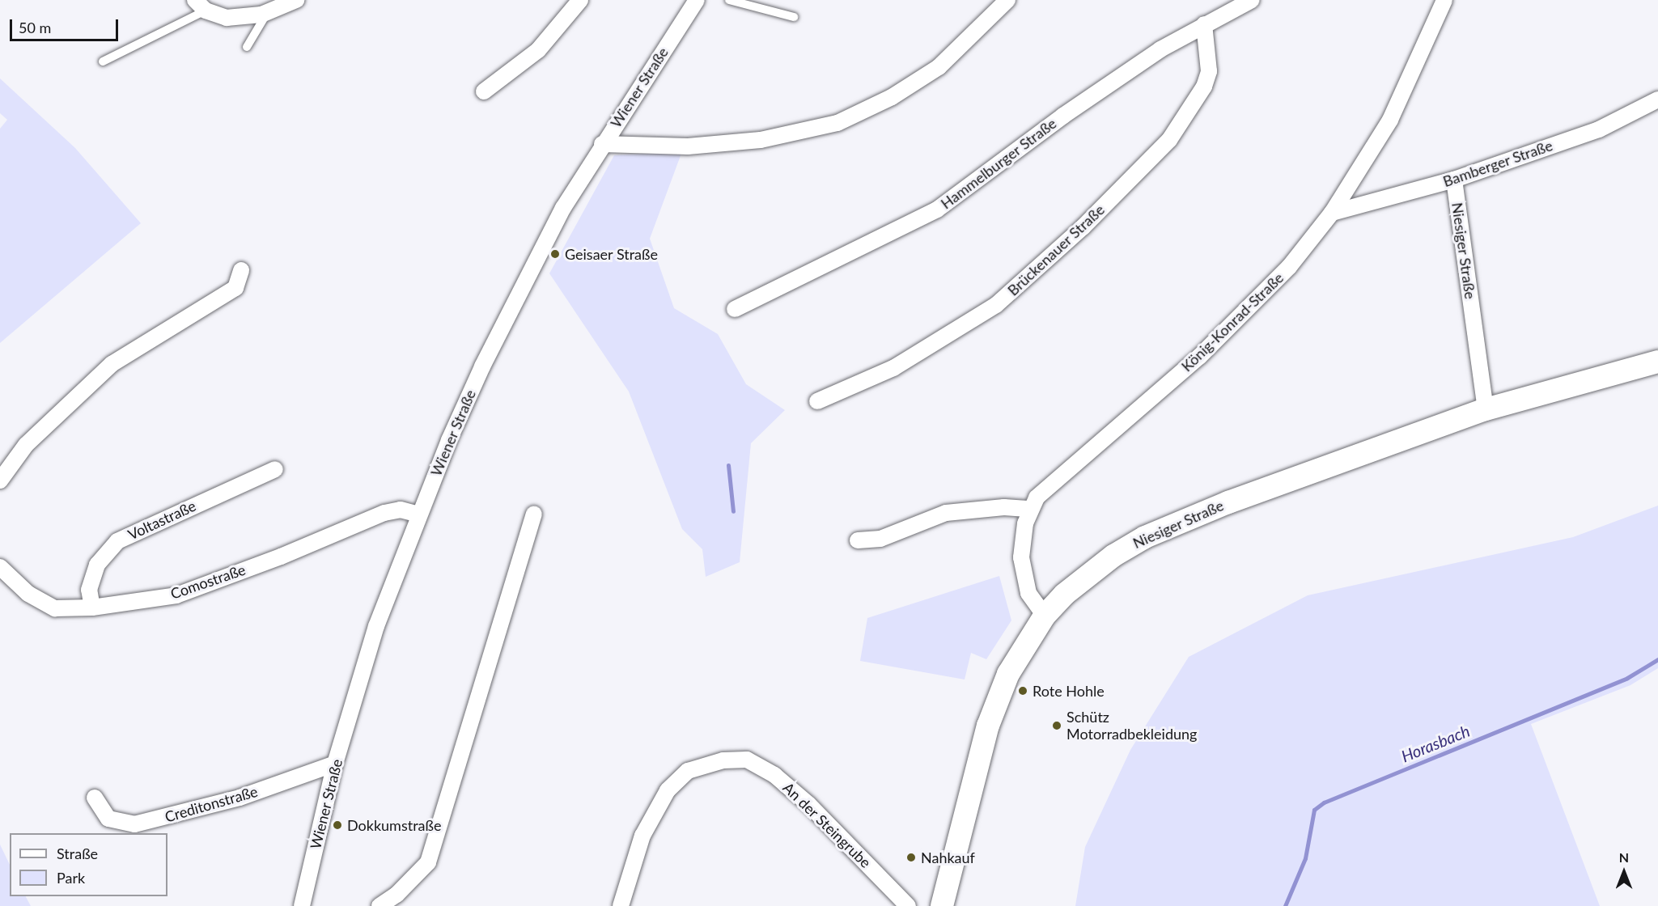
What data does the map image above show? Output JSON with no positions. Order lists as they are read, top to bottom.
{
  "streets": {
    "main road": ["Niesiger Straße"],
    "street": [
      "Wiener Straße",
      "Hammelburger Straße",
      "Bamberger Straße",
      "Brückenauer Straße",
      "König-Konrad-Straße",
      "Voltastraße",
      "Comostraße",
      "Creditonstraße",
      "An der Steingrube"
    ]
  },
  "crossings": [
    ["Wiener Straße", "Comostraße"],
    ["Wiener Straße", "Creditonstraße"],
    ["Hammelburger Straße", "Brückenauer Straße"],
    ["Bamberger Straße", "Niesiger Straße"],
    ["Bamberger Straße", "König-Konrad-Straße"],
    ["Niesiger Straße", "König-Konrad-Straße"],
    ["Voltastraße", "Comostraße"]
  ],
  "water": ["Horasbach"],
  "places": [
    "Geisaer Straße",
    "Rote Hohle",
    "Schütz Motorradbekleidung",
    "Dokkumstraße",
    "Nahkauf"
  ],
  "legend": ["Straße", "Park"],
  "scale_bar": "50 m",
  "north": "top"
}
